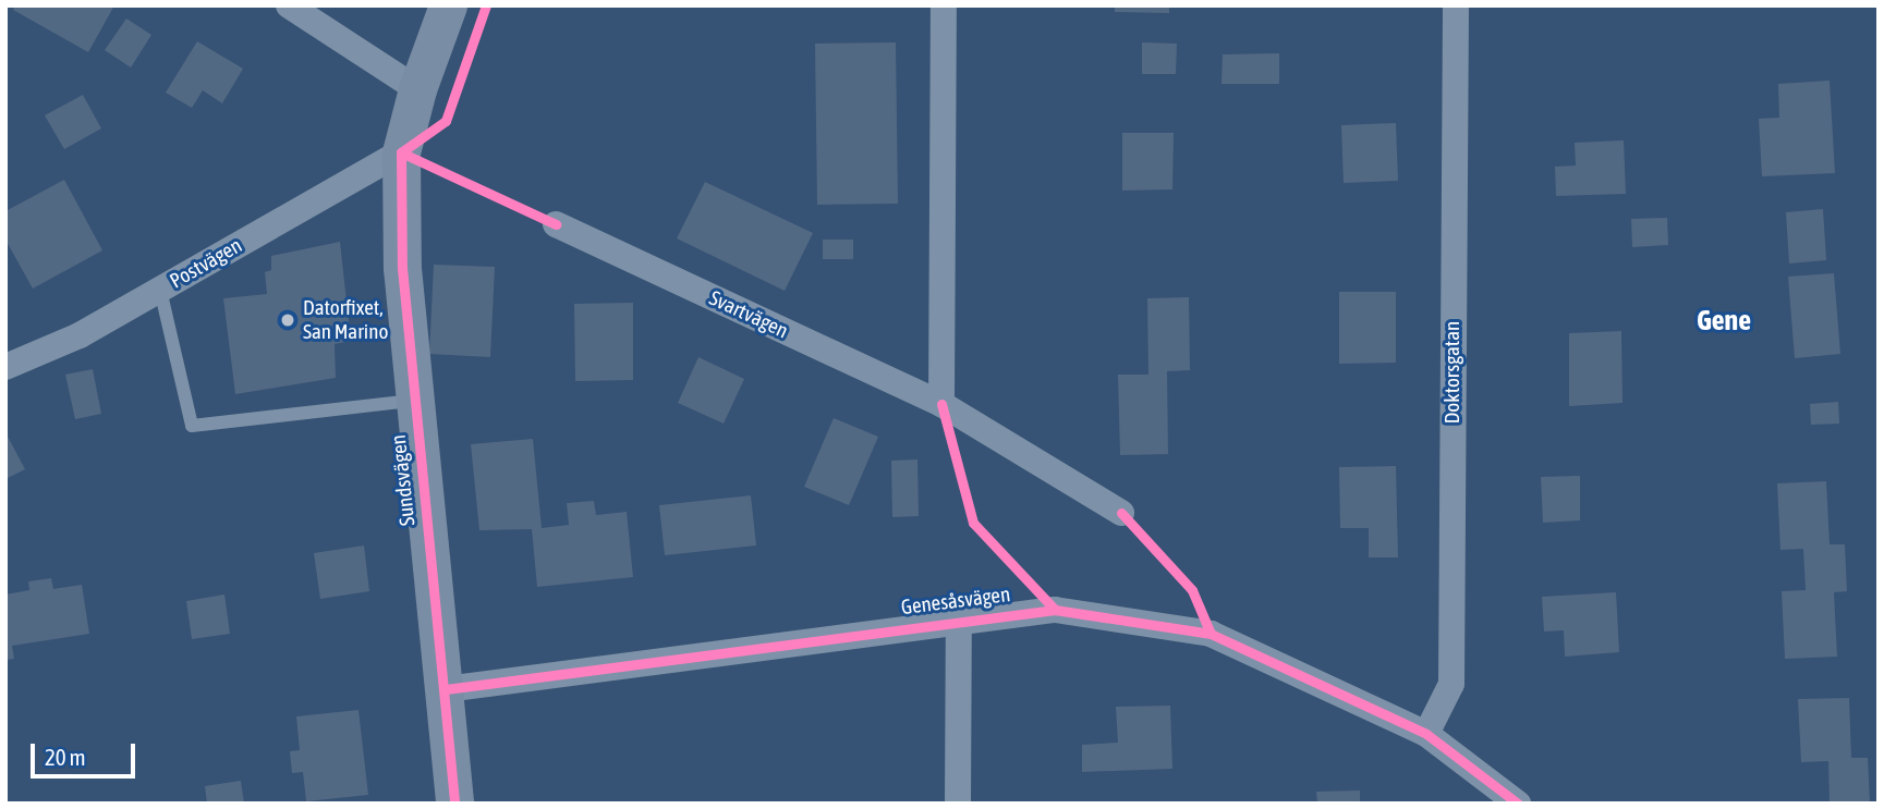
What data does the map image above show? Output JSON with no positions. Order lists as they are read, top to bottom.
{
  "streets": {
    "street": [
      "Postvägen",
      "Svartvägen",
      "Doktorsgatan",
      "Sundsvägen",
      "Genesåsvägen"
    ]
  },
  "crossings": [
    ["Postvägen", "Sundsvägen"],
    ["Doktorsgatan", "Genesåsvägen"],
    ["Sundsvägen", "Genesåsvägen"]
  ],
  "districts": ["Gene"],
  "places": ["Datorfixet, San Marino"],
  "scale_bar": "20 m"
}
